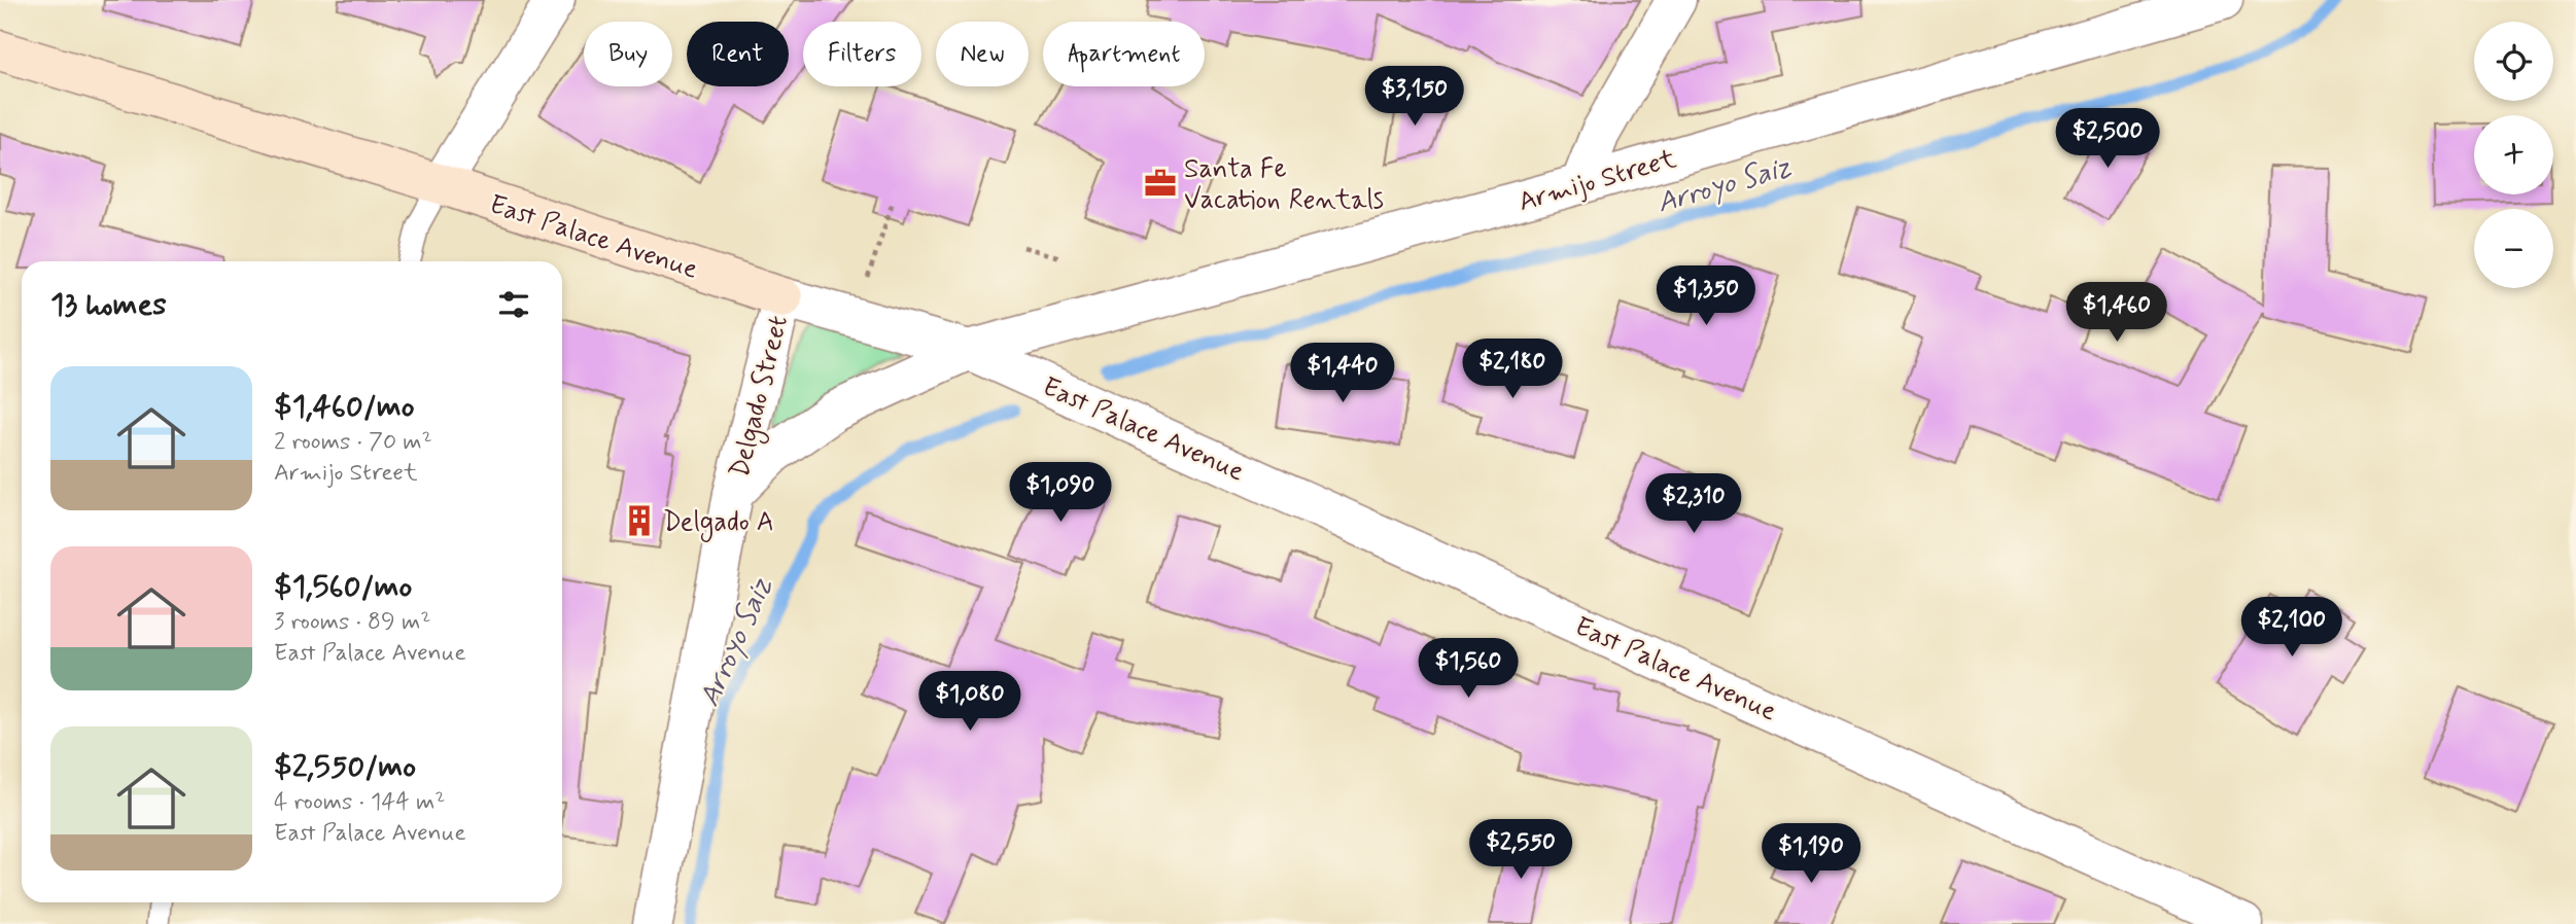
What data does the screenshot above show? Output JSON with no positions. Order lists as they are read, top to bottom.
{
  "streets": {
    "street": ["Armijo Street", "East Palace Avenue", "Delgado Street"]
  },
  "crossings": [
    ["Armijo Street", "East Palace Avenue"],
    ["Armijo Street", "Delgado Street"],
    ["East Palace Avenue", "Delgado Street"]
  ],
  "water": ["Arroyo Saiz"],
  "places": {
    "office": ["Santa Fe Vacation Rentals"],
    "building": ["Delgado A"]
  },
  "page": {
    "map_buttons": ["+", "−"],
    "chip": [
      "Buy",
      "Rent",
      "Filters",
      "New",
      "Apartment"
    ],
    "price": [
      "$3,150",
      "$2,500",
      "$1,350",
      "$1,460",
      "$2,180",
      "$1,440",
      "$1,090",
      "$2,310",
      "$2,100",
      "$1,560",
      "$1,080",
      "$2,550",
      "$1,190"
    ],
    "heading": "13 homes",
    "list": [
      {
        "name": "$1,460/mo",
        "note": "2 rooms · 70 m² · Armijo Street"
      },
      {
        "name": "$1,560/mo",
        "note": "3 rooms · 89 m² · East Palace Avenue"
      },
      {
        "name": "$2,550/mo",
        "note": "4 rooms · 144 m² · East Palace Avenue"
      }
    ]
  }
}
